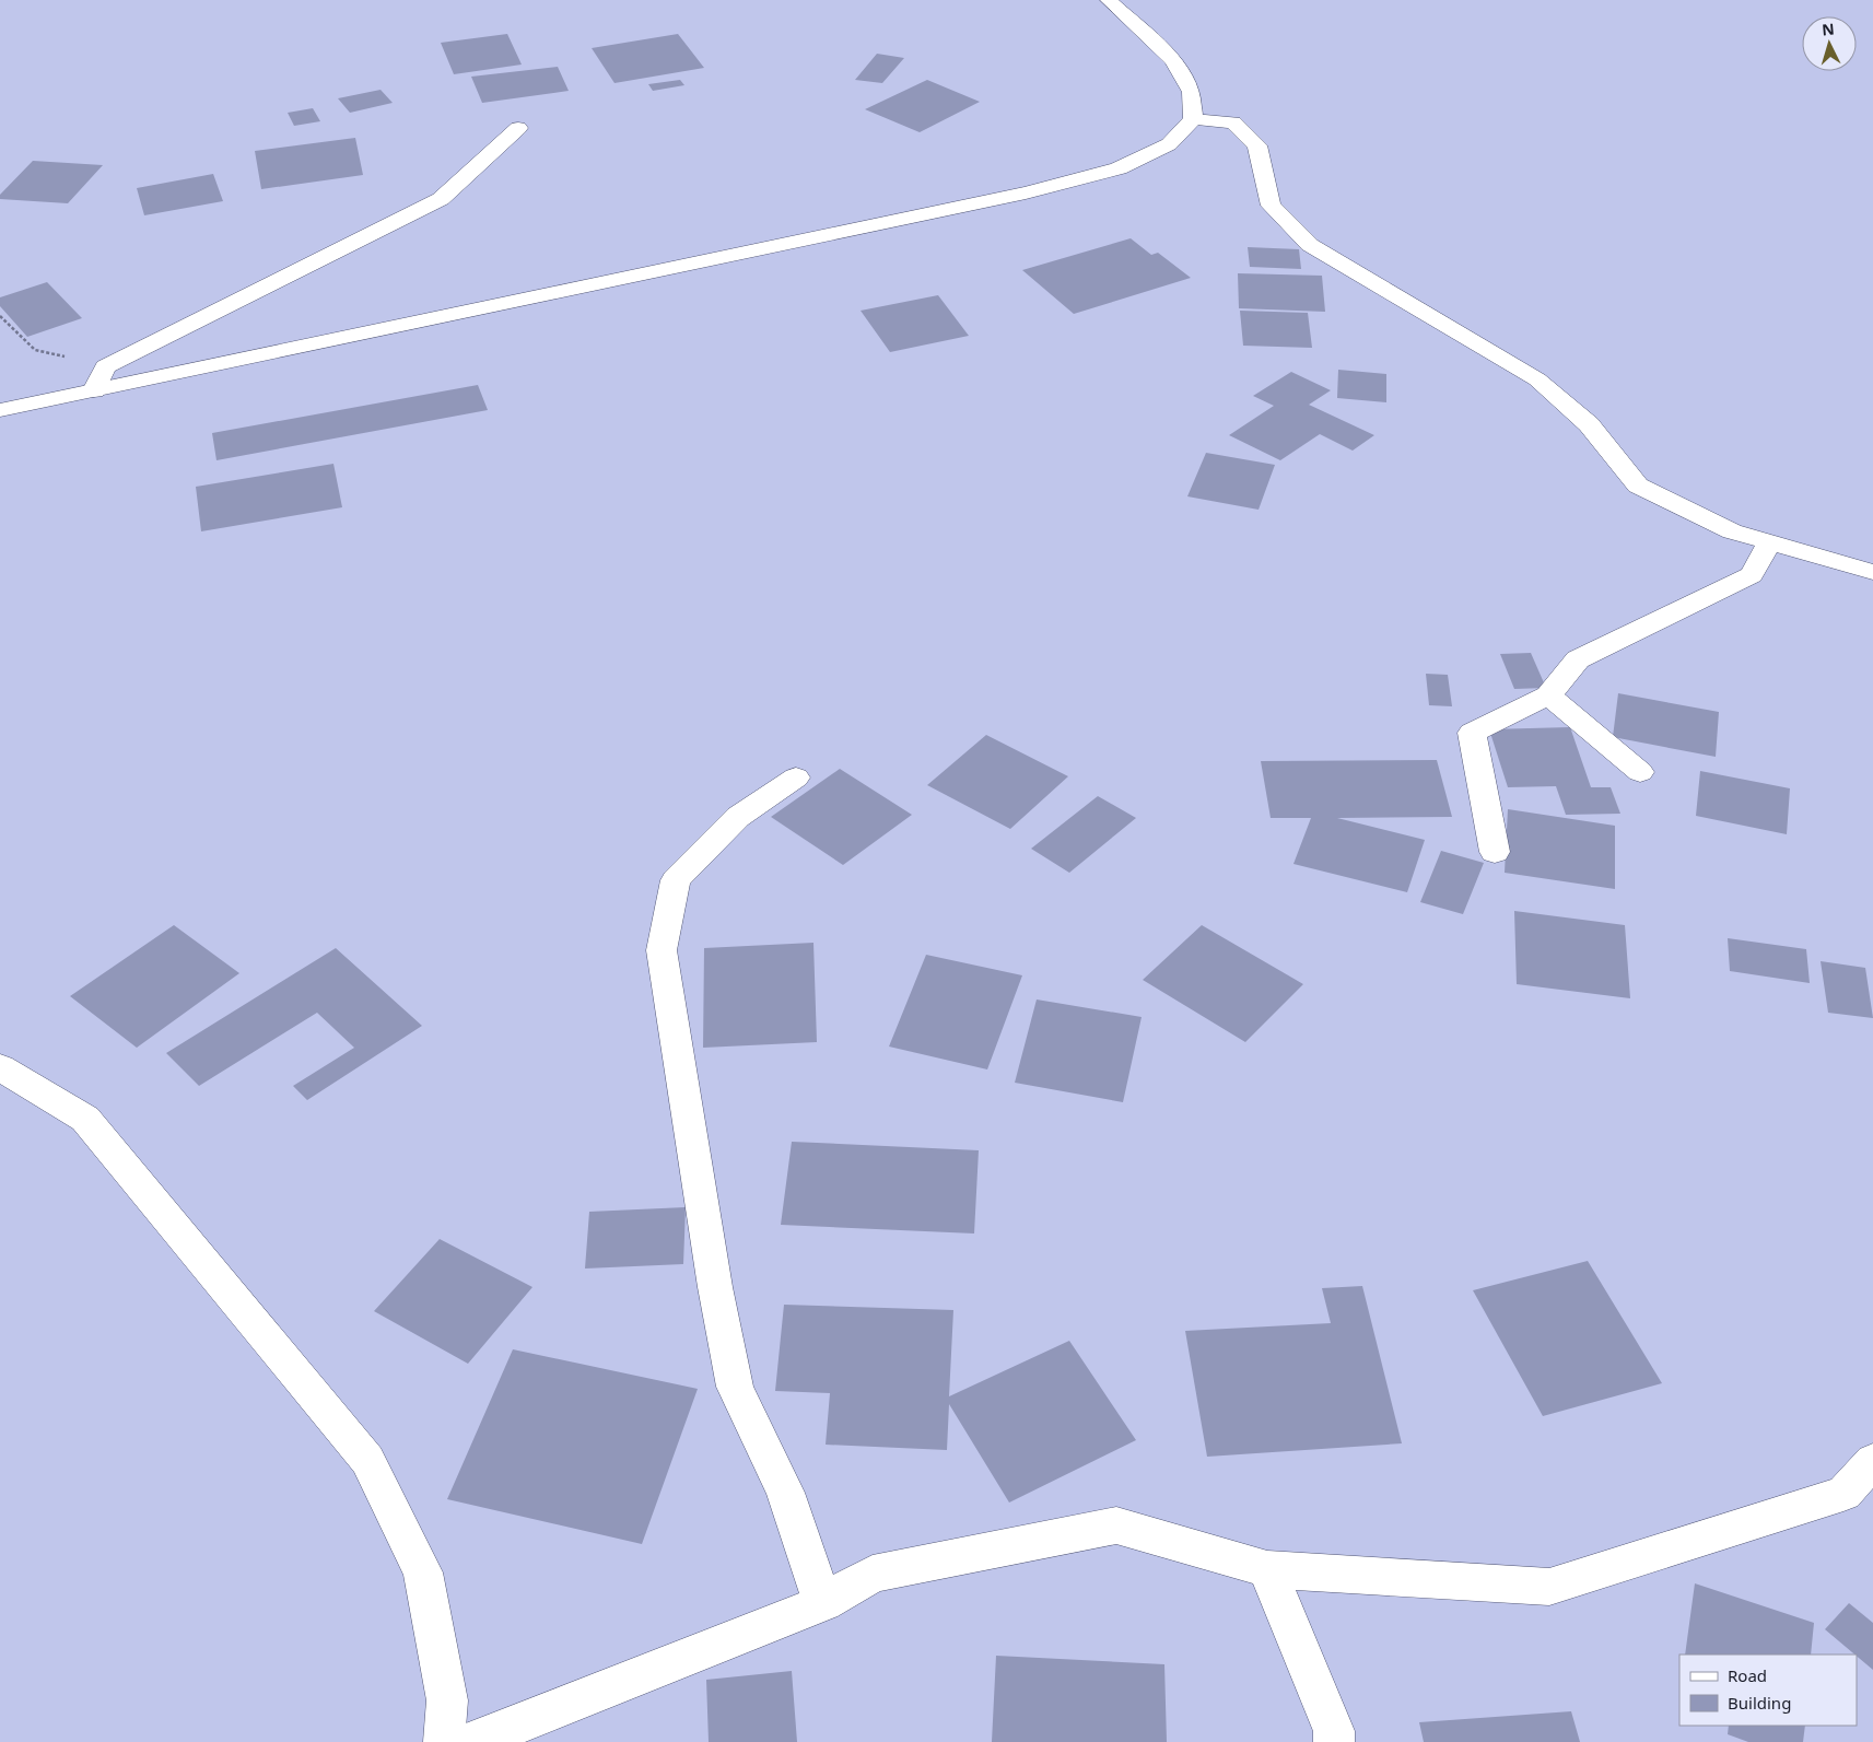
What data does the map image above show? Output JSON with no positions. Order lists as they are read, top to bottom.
{
  "legend": ["Road", "Building"],
  "north": "top"
}
